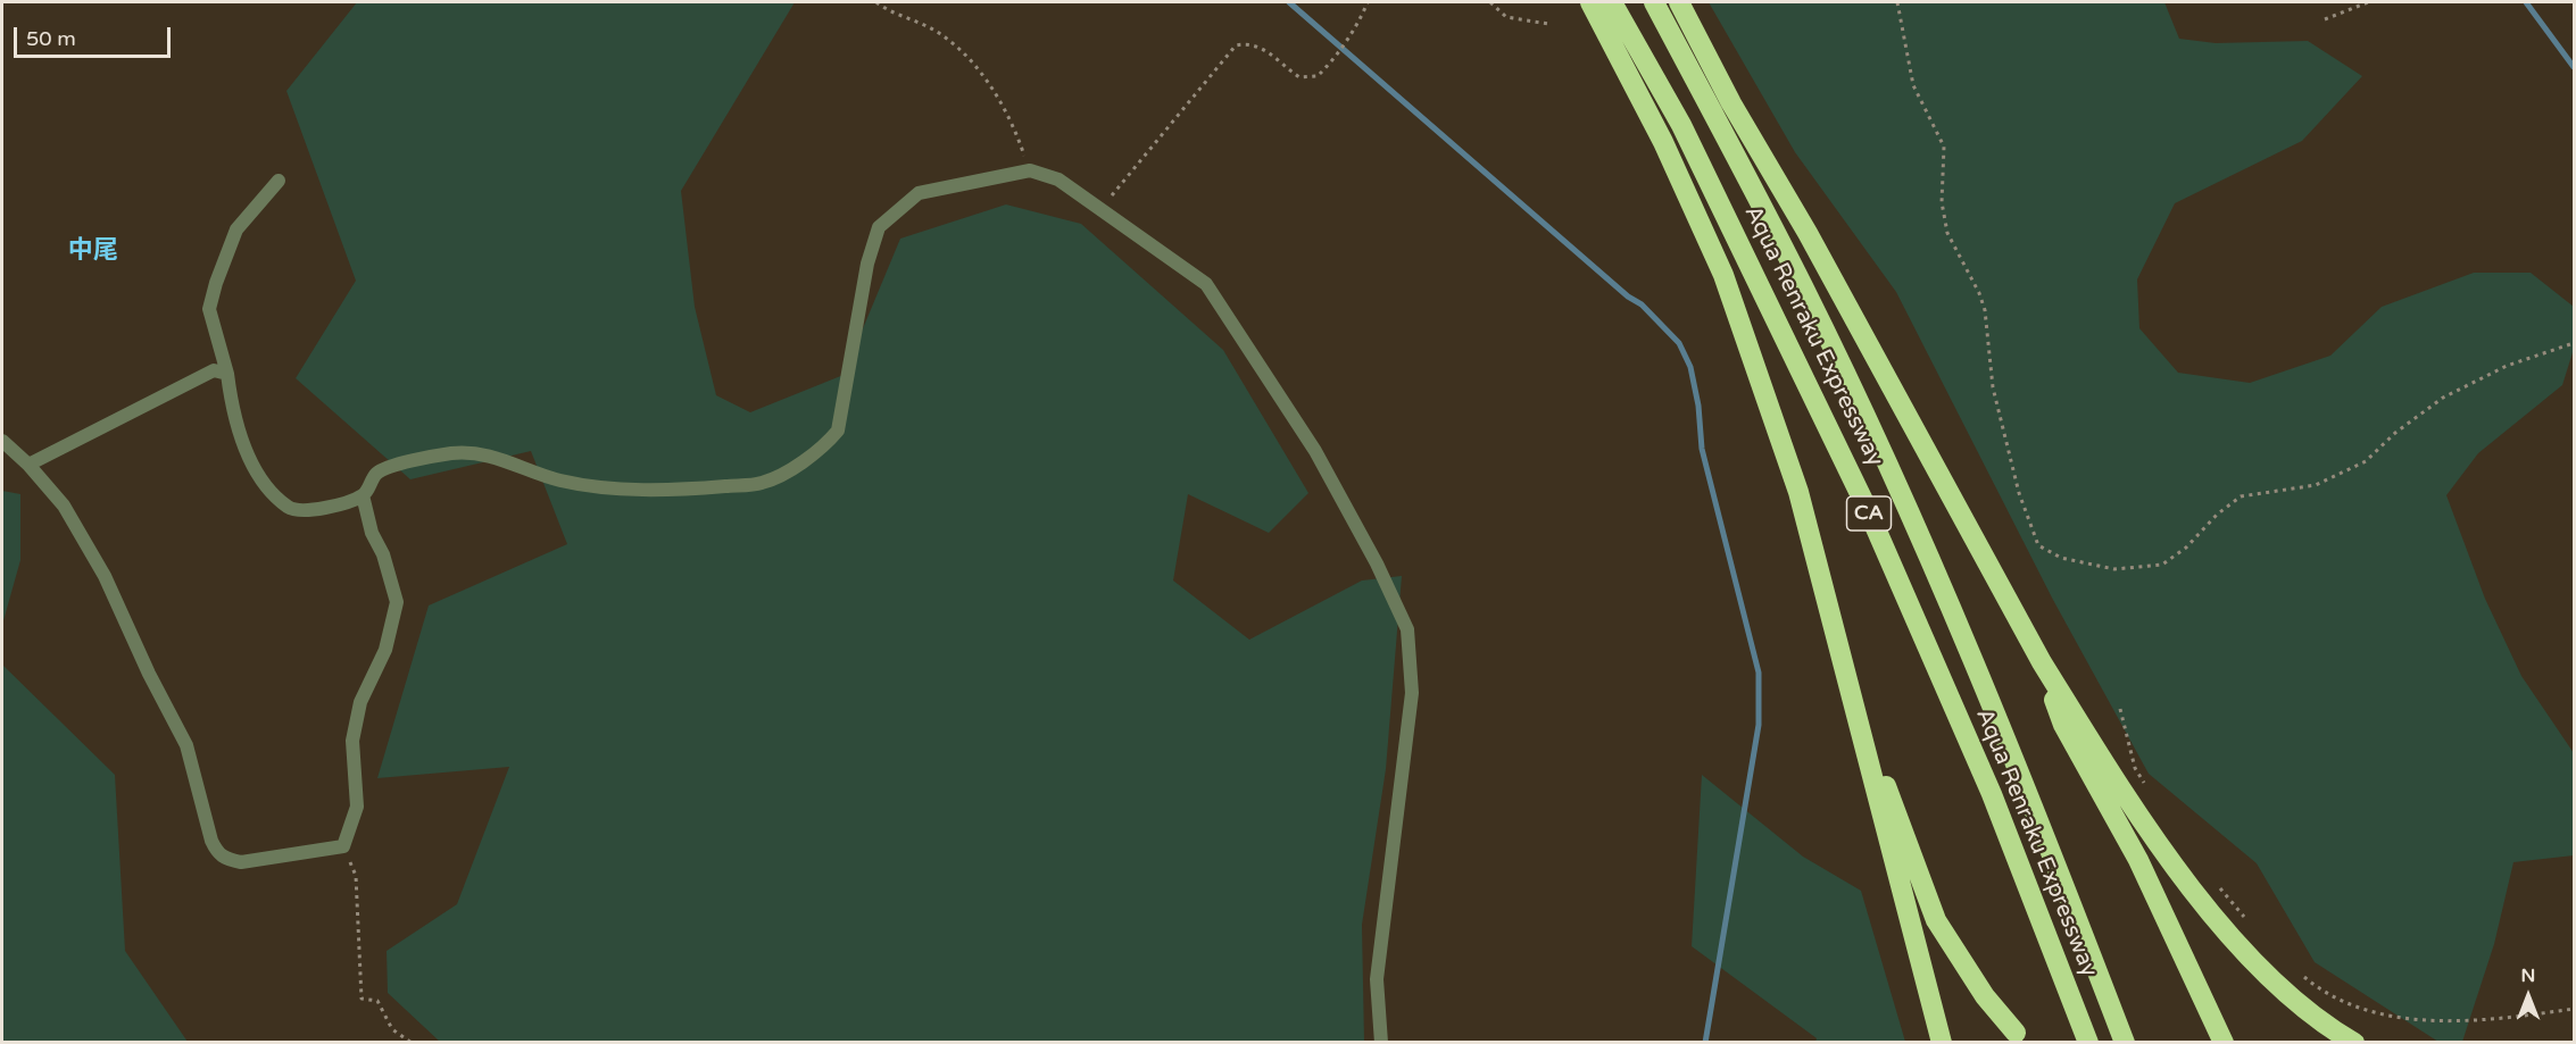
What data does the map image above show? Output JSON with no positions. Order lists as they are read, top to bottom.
{
  "streets": {
    "highway": ["Aqua Renraku Expressway", "CA"]
  },
  "districts": ["中尾"],
  "scale_bar": "50 m",
  "north": "top"
}
